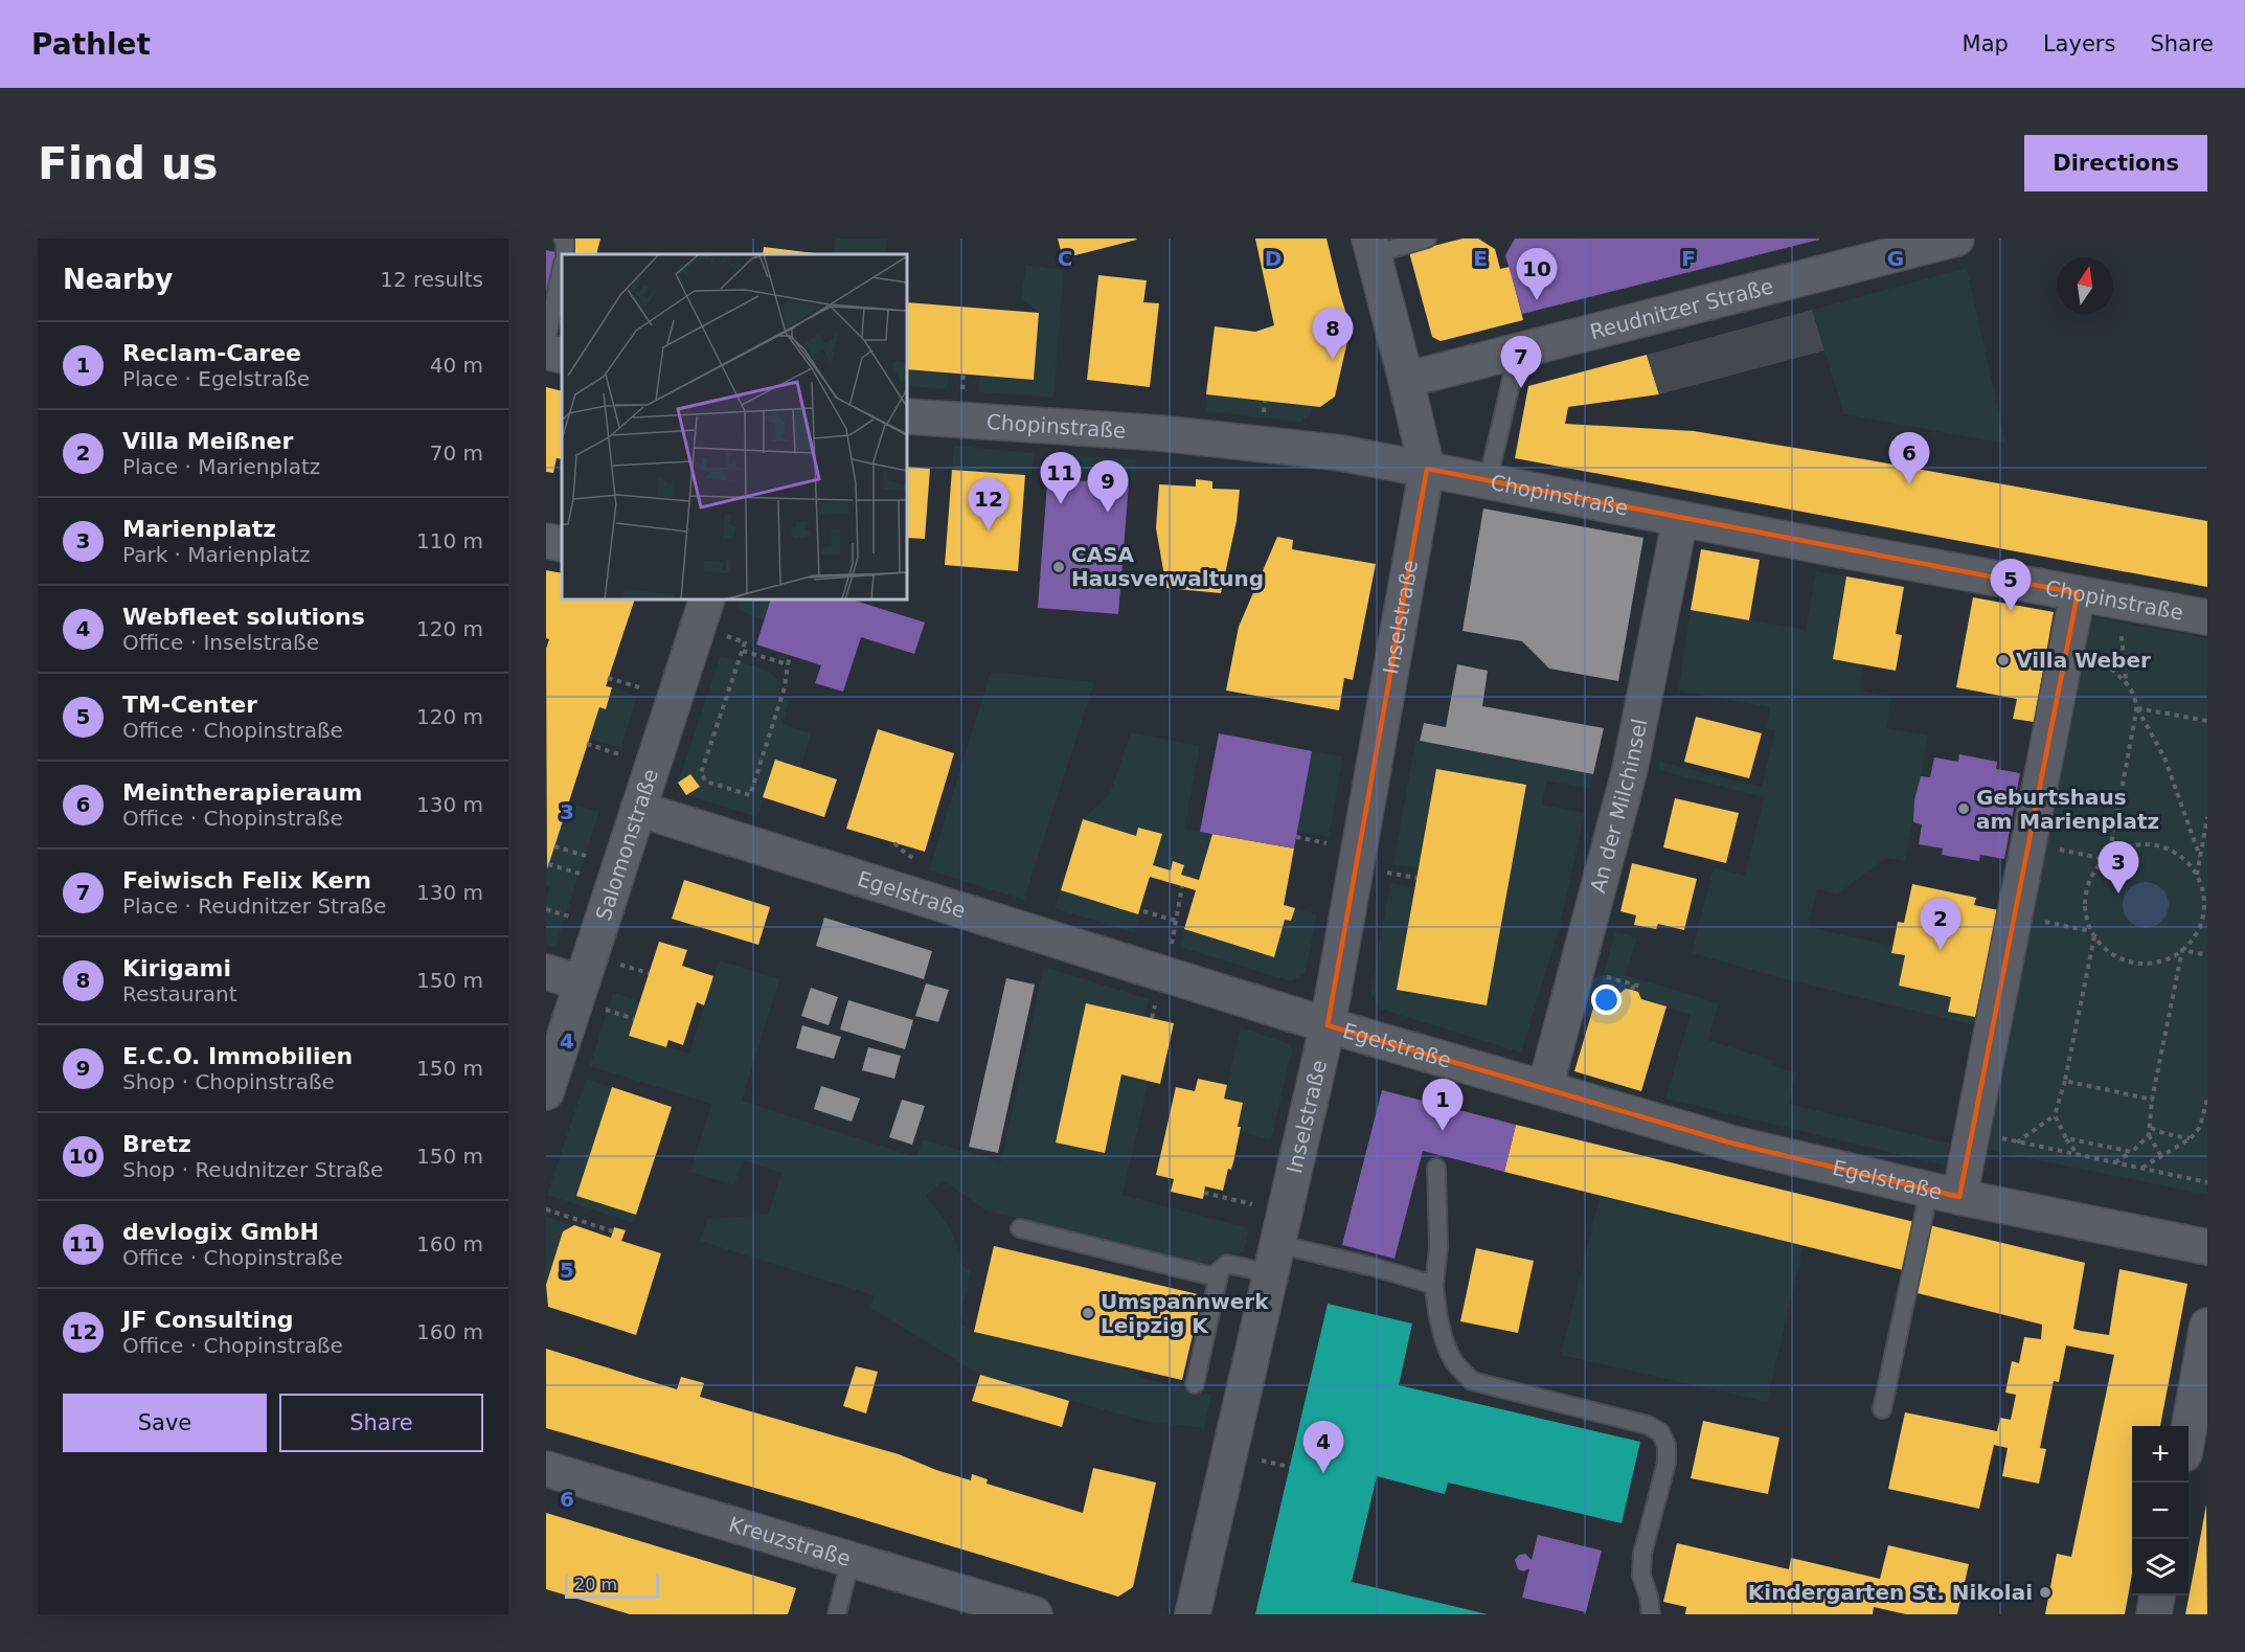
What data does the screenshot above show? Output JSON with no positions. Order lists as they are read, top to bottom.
{
  "streets": {
    "street": [
      "Reudnitzer Straße",
      "Chopinstraße",
      "Inselstraße",
      "An der Milchinsel",
      "Salomonstraße",
      "Egelstraße",
      "Kreuzstraße"
    ]
  },
  "crossings": [
    ["Chopinstraße", "Inselstraße"],
    ["Chopinstraße", "An der Milchinsel"],
    ["Inselstraße", "Egelstraße"],
    ["An der Milchinsel", "Egelstraße"],
    ["Salomonstraße", "Egelstraße"]
  ],
  "places": [
    "CASA Hausverwaltung",
    "Villa Weber",
    "Geburtshaus am Marienplatz",
    "Umspannwerk Leipzig K",
    "Kindergarten St. Nikolai"
  ],
  "scale_bar": "20 m",
  "north": "top",
  "page": {
    "header": "Pathlet",
    "nav": ["Map", "Layers", "Share"],
    "buttons": [
      "Directions",
      ["Save", "Share"]
    ],
    "title": "Find us",
    "heading": ["Nearby", "12 results"],
    "pins": [
      "10",
      "8",
      "7",
      "6",
      "11",
      "9",
      "12",
      "5",
      "3",
      "2",
      "1",
      "4"
    ],
    "list": [
      {
        "mark": "1",
        "name": "Reclam-Caree",
        "note": "Place · Egelstraße",
        "value": "40 m"
      },
      {
        "mark": "2",
        "name": "Villa Meißner",
        "note": "Place · Marienplatz",
        "value": "70 m"
      },
      {
        "mark": "3",
        "name": "Marienplatz",
        "note": "Park · Marienplatz",
        "value": "110 m"
      },
      {
        "mark": "4",
        "name": "Webfleet solutions",
        "note": "Office · Inselstraße",
        "value": "120 m"
      },
      {
        "mark": "5",
        "name": "TM-Center",
        "note": "Office · Chopinstraße",
        "value": "120 m"
      },
      {
        "mark": "6",
        "name": "Meintherapieraum",
        "note": "Office · Chopinstraße",
        "value": "130 m"
      },
      {
        "mark": "7",
        "name": "Feiwisch Felix Kern",
        "note": "Place · Reudnitzer Straße",
        "value": "130 m"
      },
      {
        "mark": "8",
        "name": "Kirigami",
        "note": "Restaurant",
        "value": "150 m"
      },
      {
        "mark": "9",
        "name": "E.C.O. Immobilien",
        "note": "Shop · Chopinstraße",
        "value": "150 m"
      },
      {
        "mark": "10",
        "name": "Bretz",
        "note": "Shop · Reudnitzer Straße",
        "value": "150 m"
      },
      {
        "mark": "11",
        "name": "devlogix GmbH",
        "note": "Office · Chopinstraße",
        "value": "160 m"
      },
      {
        "mark": "12",
        "name": "JF Consulting",
        "note": "Office · Chopinstraße",
        "value": "160 m"
      }
    ],
    "map_buttons": ["+", "−"],
    "scale": "20 m"
  },
  "grid": {
    "columns": [
      "C",
      "D",
      "E",
      "F",
      "G"
    ],
    "rows": [
      "3",
      "4",
      "5",
      "6"
    ]
  }
}
